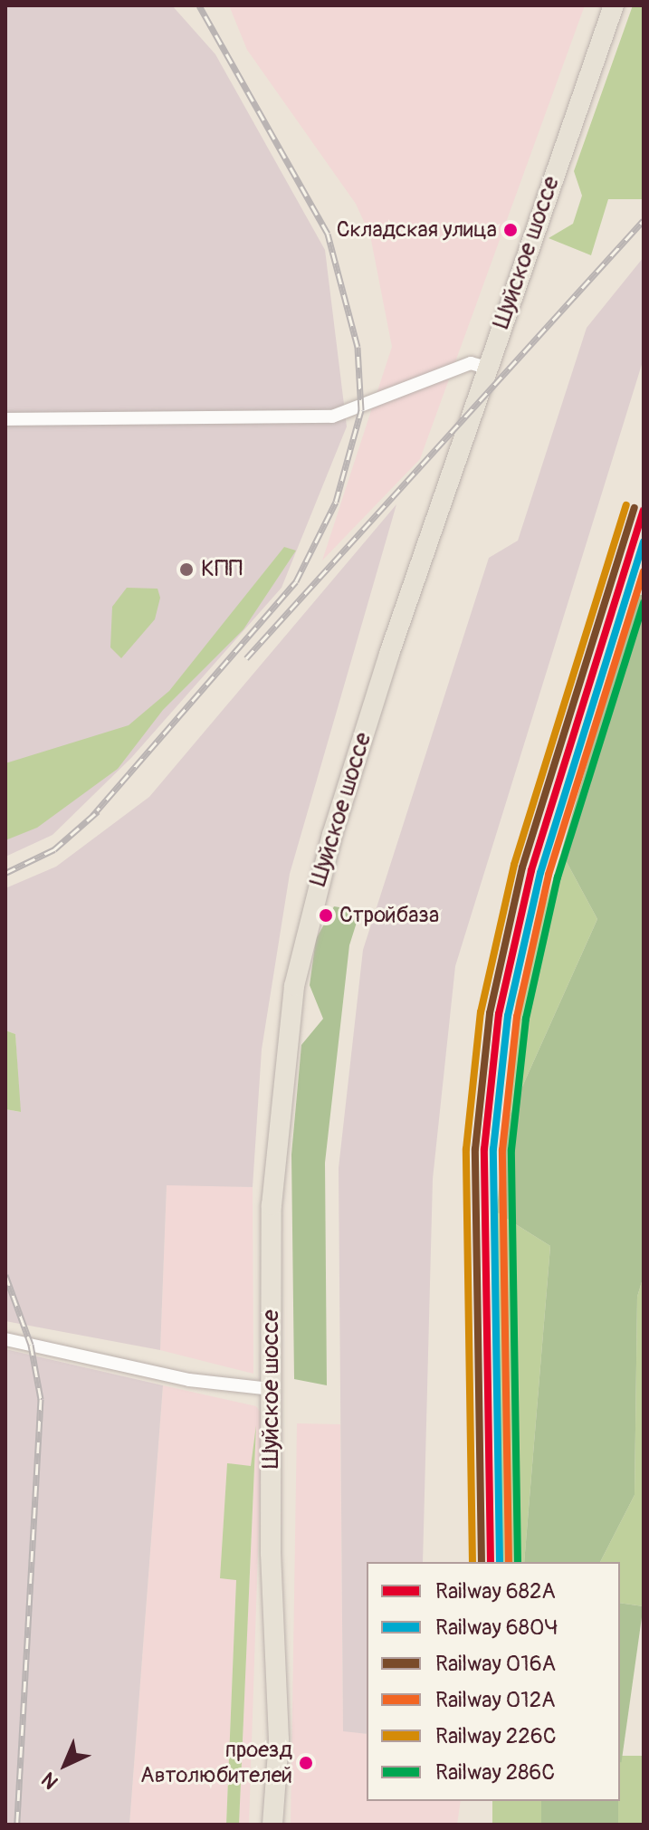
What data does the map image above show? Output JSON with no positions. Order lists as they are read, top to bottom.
{
  "streets": {
    "main road": ["Шуйское шоссе"]
  },
  "places": [
    "Складская улица",
    "КПП",
    "Стройбаза",
    "проезд Автолюбителей"
  ],
  "lines": [
    "rail line 226С",
    "rail line 016А",
    "rail line 682А",
    "rail line 680Ч",
    "rail line 012А",
    "rail line 286С"
  ],
  "legend": [
    "Railway 682А",
    "Railway 680Ч",
    "Railway 016А",
    "Railway 012А",
    "Railway 226С",
    "Railway 286С"
  ],
  "north": "bottom left"
}
